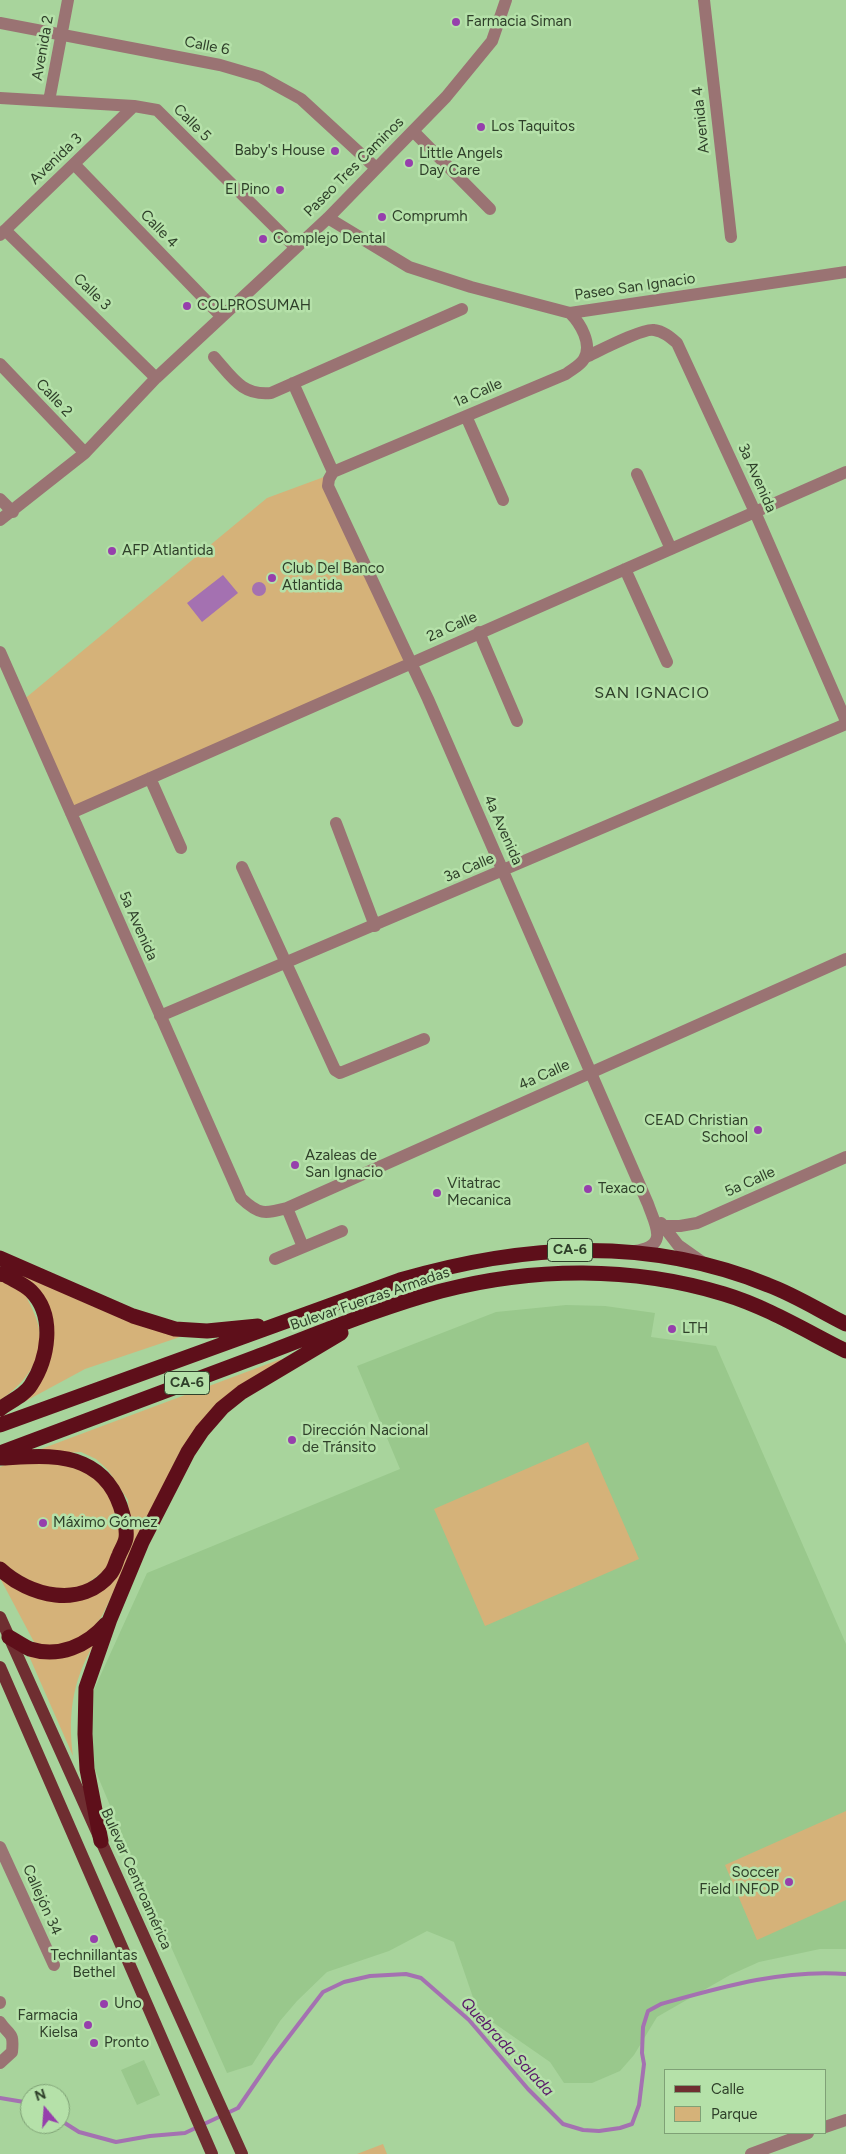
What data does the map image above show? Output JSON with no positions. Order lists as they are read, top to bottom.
{
  "streets": {
    "highway": ["CA-6", "Bulevar Fuerzas Armadas"],
    "main road": ["Bulevar Centroamérica"],
    "street": [
      "Calle 6",
      "Avenida 2",
      "Avenida 4",
      "Calle 5",
      "Avenida 3",
      "Paseo Tres Caminos",
      "Calle 4",
      "Paseo San Ignacio",
      "Calle 3",
      "1a Calle",
      "Calle 2",
      "3a Avenida",
      "2a Calle",
      "4a Avenida",
      "3a Calle",
      "5a Avenida",
      "4a Calle",
      "5a Calle",
      "Callejón 34"
    ]
  },
  "crossings": [
    ["Calle 6", "Avenida 2"],
    ["Calle 6", "Paseo Tres Caminos"],
    ["Avenida 2", "Calle 5"],
    ["Calle 5", "Avenida 3"],
    ["Calle 5", "Paseo Tres Caminos"],
    ["Avenida 3", "Calle 4"],
    ["Avenida 3", "Calle 3"],
    ["Paseo Tres Caminos", "Calle 4"],
    ["Paseo Tres Caminos", "Paseo San Ignacio"],
    ["Paseo Tres Caminos", "Calle 3"],
    ["Paseo Tres Caminos", "Calle 2"],
    ["1a Calle", "3a Avenida"],
    ["1a Calle", "4a Avenida"],
    ["3a Avenida", "2a Calle"],
    ["3a Avenida", "3a Calle"],
    ["2a Calle", "4a Avenida"],
    ["2a Calle", "5a Avenida"],
    ["4a Avenida", "3a Calle"],
    ["4a Avenida", "4a Calle"],
    ["4a Avenida", "5a Calle"],
    ["4a Avenida", "Bulevar Fuerzas Armadas"],
    ["3a Calle", "5a Avenida"],
    ["5a Avenida", "4a Calle"]
  ],
  "districts": ["SAN IGNACIO"],
  "water": ["Quebrada Salada"],
  "places": [
    "Farmacia Siman",
    "Los Taquitos",
    "Baby's House",
    "Little Angels Day Care",
    "El Pino",
    "Comprumh",
    "Complejo Dental",
    "COLPROSUMAH",
    "AFP Atlantida",
    "Club Del Banco Atlantida",
    "CEAD Christian School",
    "Azaleas de San Ignacio",
    "Texaco",
    "Vitatrac Mecanica",
    "LTH",
    "Dirección Nacional de Tránsito",
    "Máximo Gómez",
    "Soccer Field INFOP",
    "Technillantas Bethel",
    "Uno",
    "Farmacia Kielsa",
    "Pronto"
  ],
  "legend": ["Calle", "Parque"],
  "north": "top"
}
